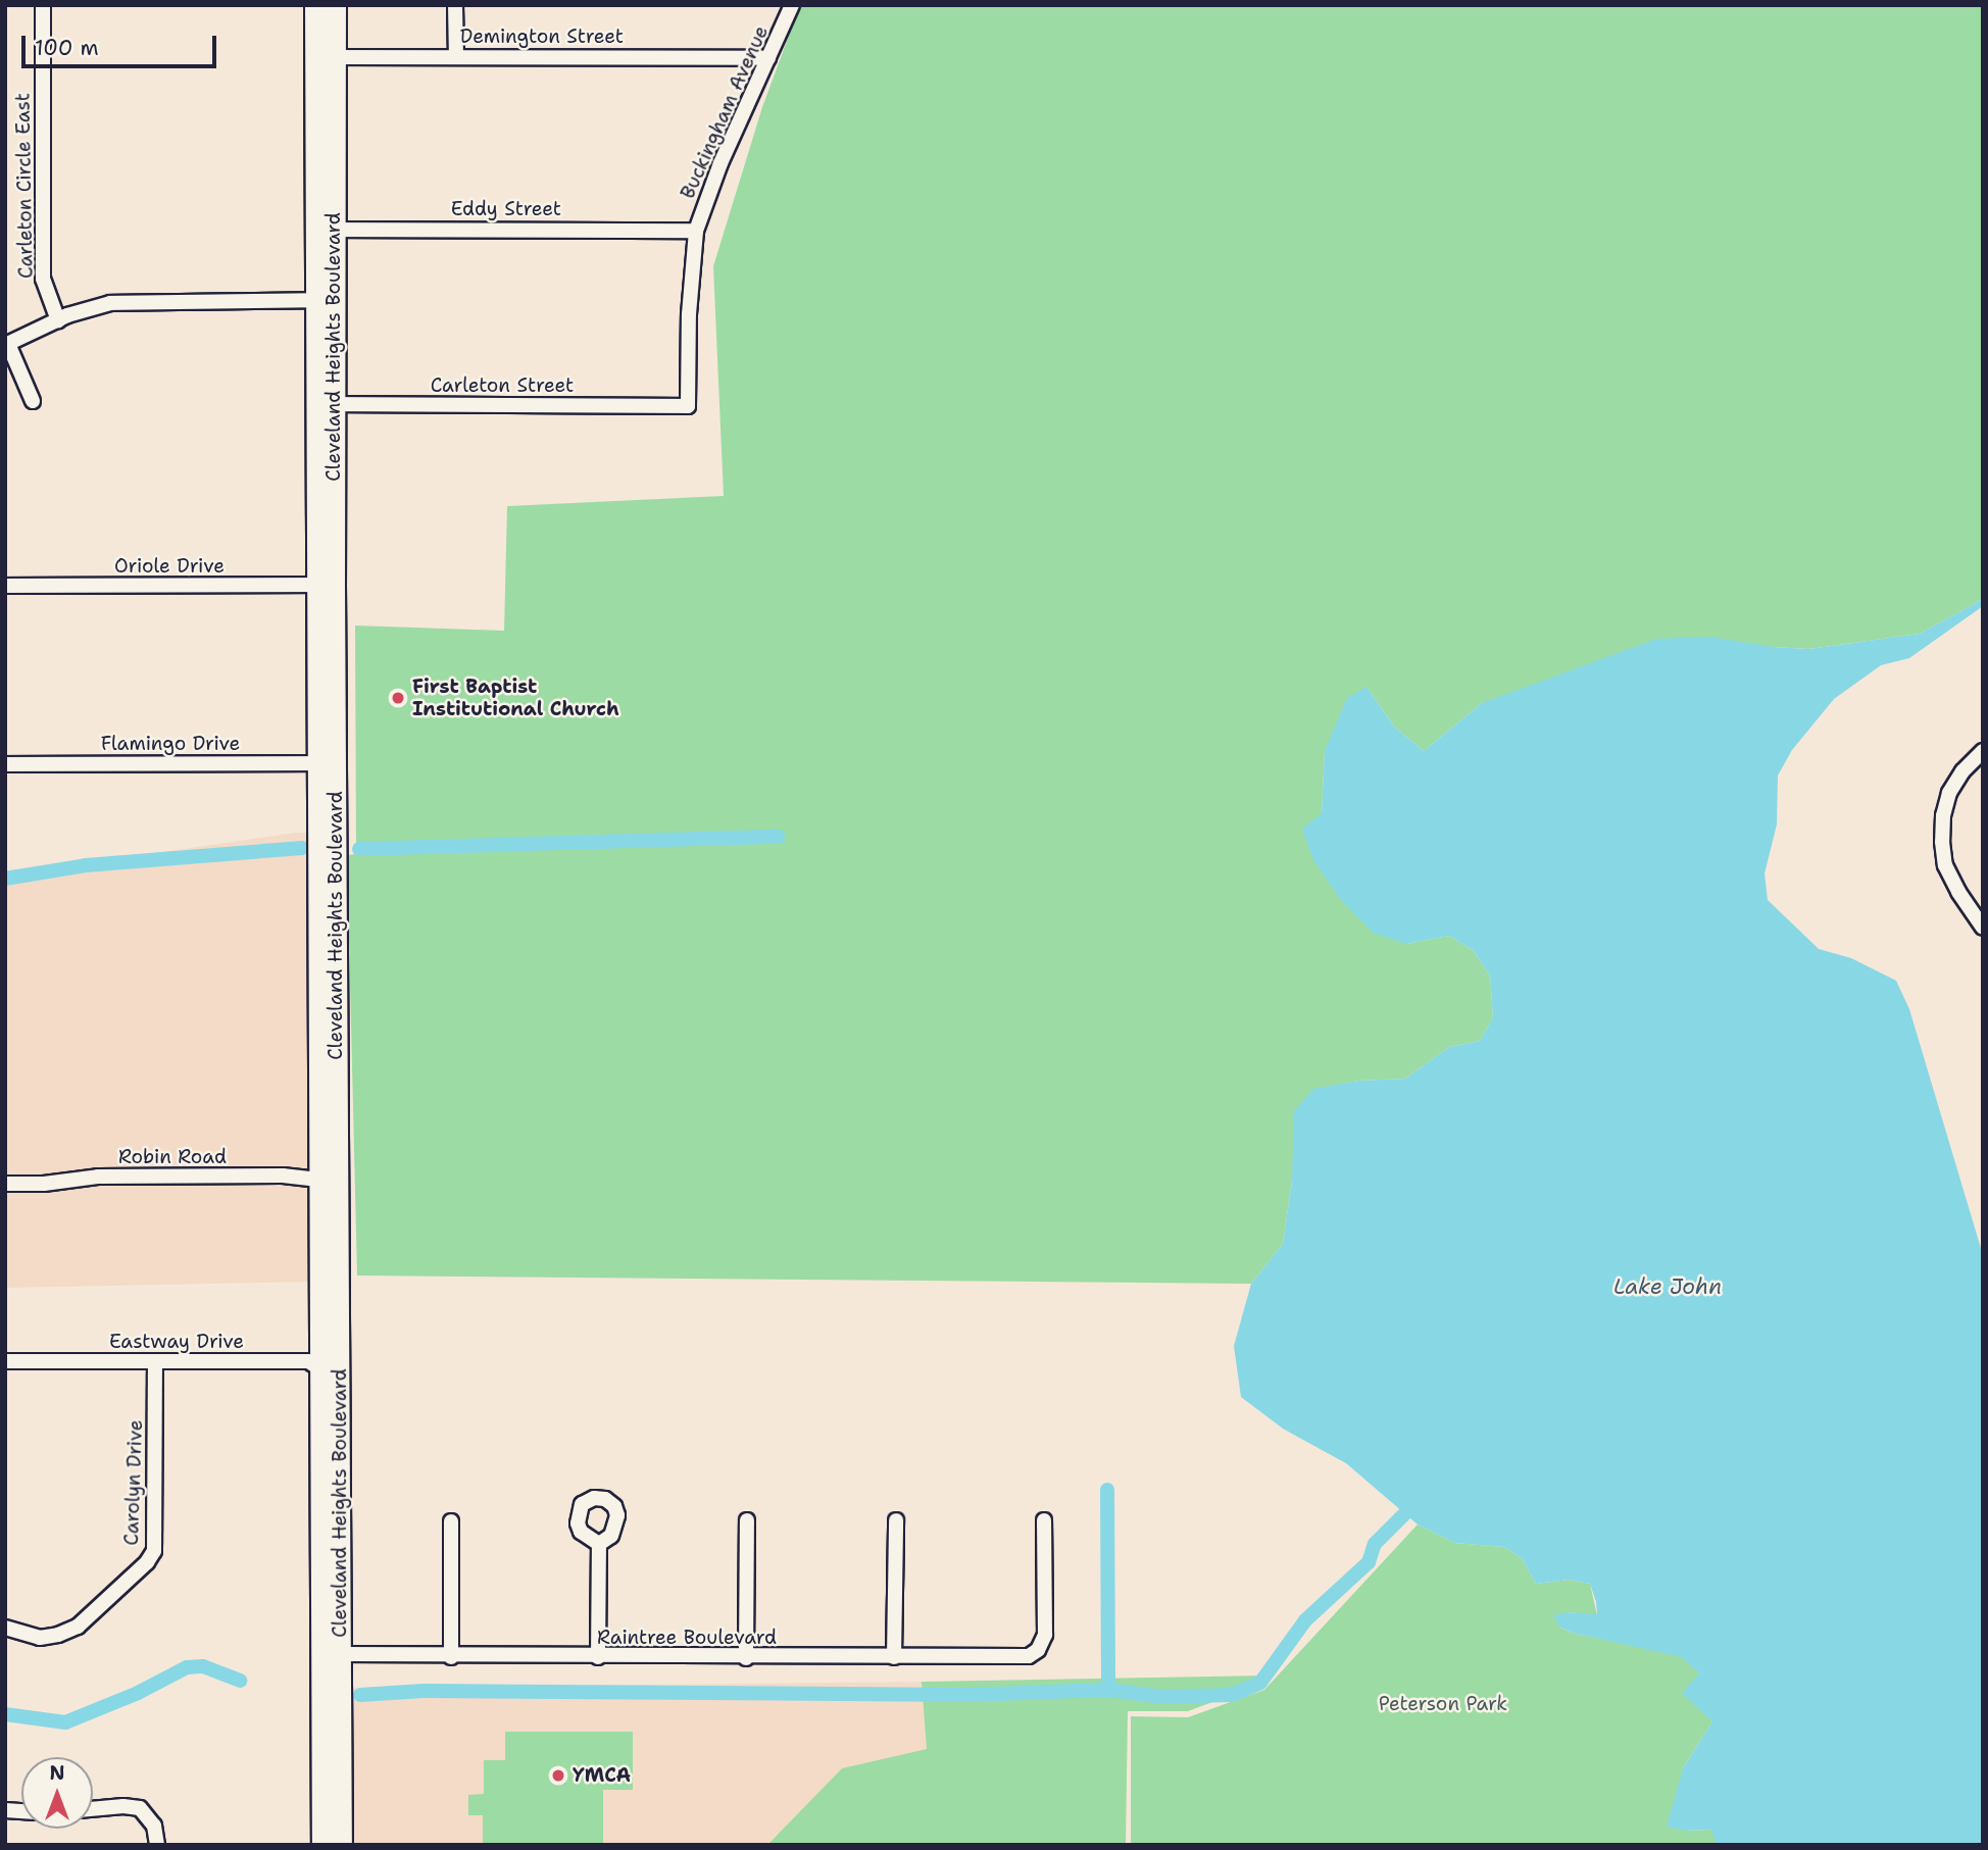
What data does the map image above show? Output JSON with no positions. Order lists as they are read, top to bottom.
{
  "streets": {
    "street": [
      "Demington Street",
      "Buckingham Avenue",
      "Carleton Circle East",
      "Eddy Street",
      "Cleveland Heights Boulevard",
      "Carleton Street",
      "Oriole Drive",
      "Flamingo Drive",
      "Robin Road",
      "Eastway Drive",
      "Carolyn Drive",
      "Raintree Boulevard"
    ]
  },
  "crossings": [
    ["Demington Street", "Buckingham Avenue"],
    ["Demington Street", "Cleveland Heights Boulevard"],
    ["Buckingham Avenue", "Eddy Street"],
    ["Buckingham Avenue", "Carleton Street"],
    ["Eddy Street", "Cleveland Heights Boulevard"],
    ["Cleveland Heights Boulevard", "Carleton Street"],
    ["Cleveland Heights Boulevard", "Oriole Drive"],
    ["Cleveland Heights Boulevard", "Flamingo Drive"],
    ["Cleveland Heights Boulevard", "Robin Road"],
    ["Cleveland Heights Boulevard", "Eastway Drive"],
    ["Cleveland Heights Boulevard", "Raintree Boulevard"],
    ["Eastway Drive", "Carolyn Drive"]
  ],
  "water": ["Lake John"],
  "parks": ["Peterson Park"],
  "places": ["First Baptist Institutional Church", "YMCA"],
  "scale_bar": "100 m",
  "north": "top"
}
